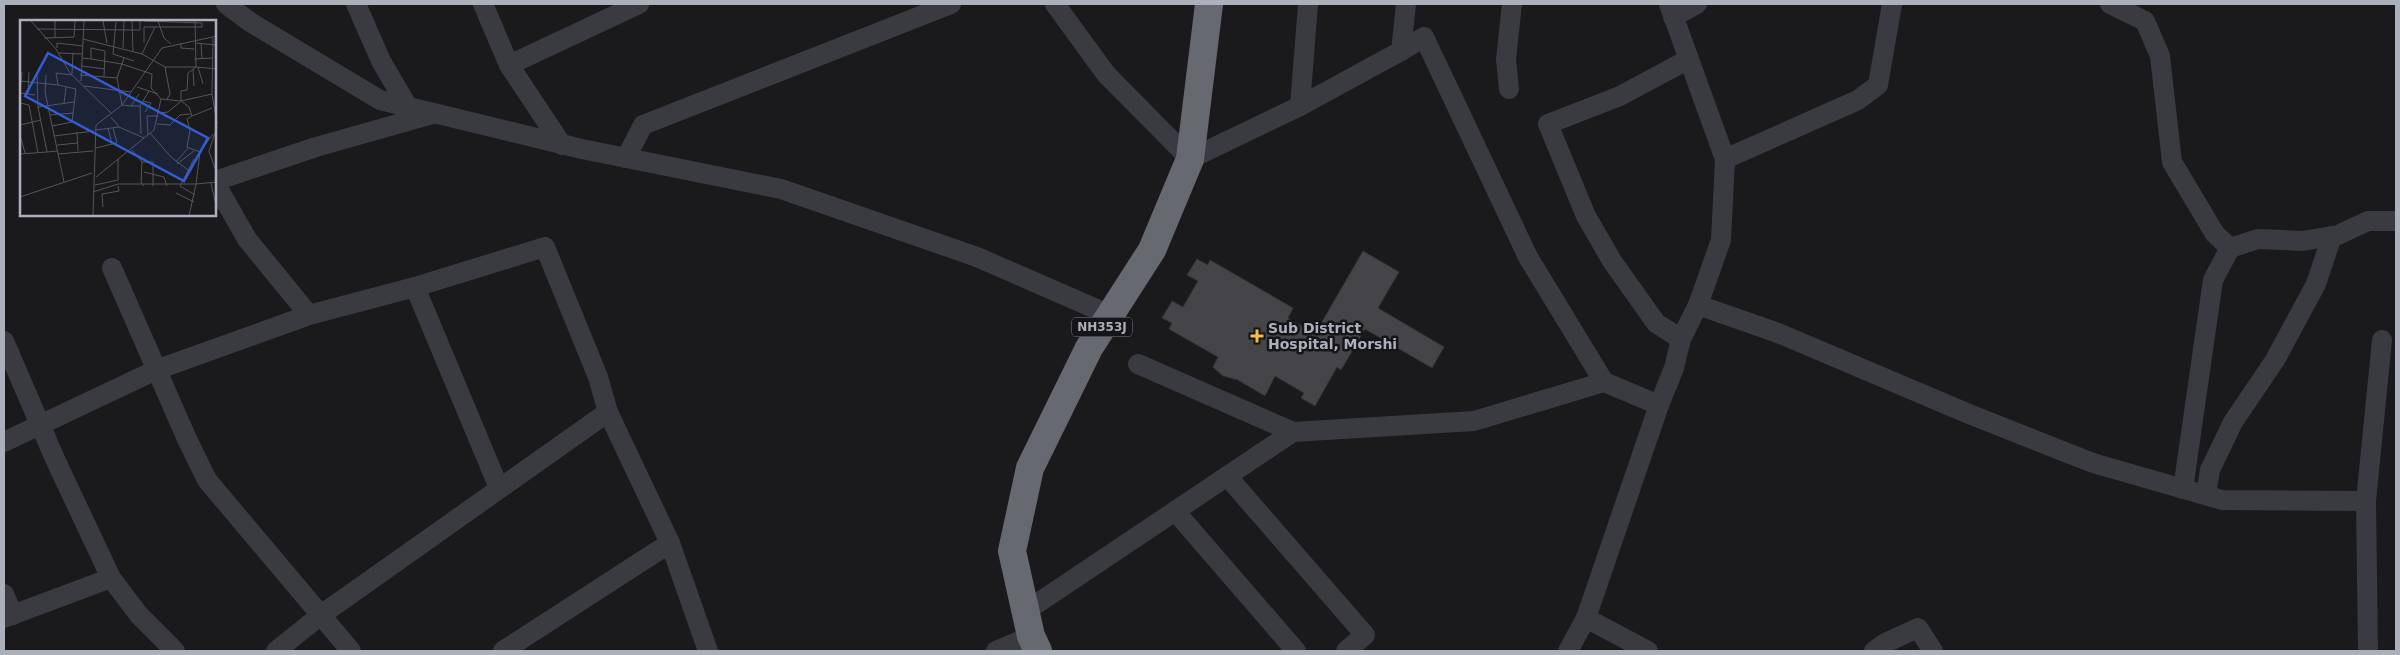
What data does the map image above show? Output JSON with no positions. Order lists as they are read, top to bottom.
{
  "streets": {
    "highway": ["NH353J"]
  },
  "places": {
    "health": ["Sub District Hospital, Morshi"]
  }
}
